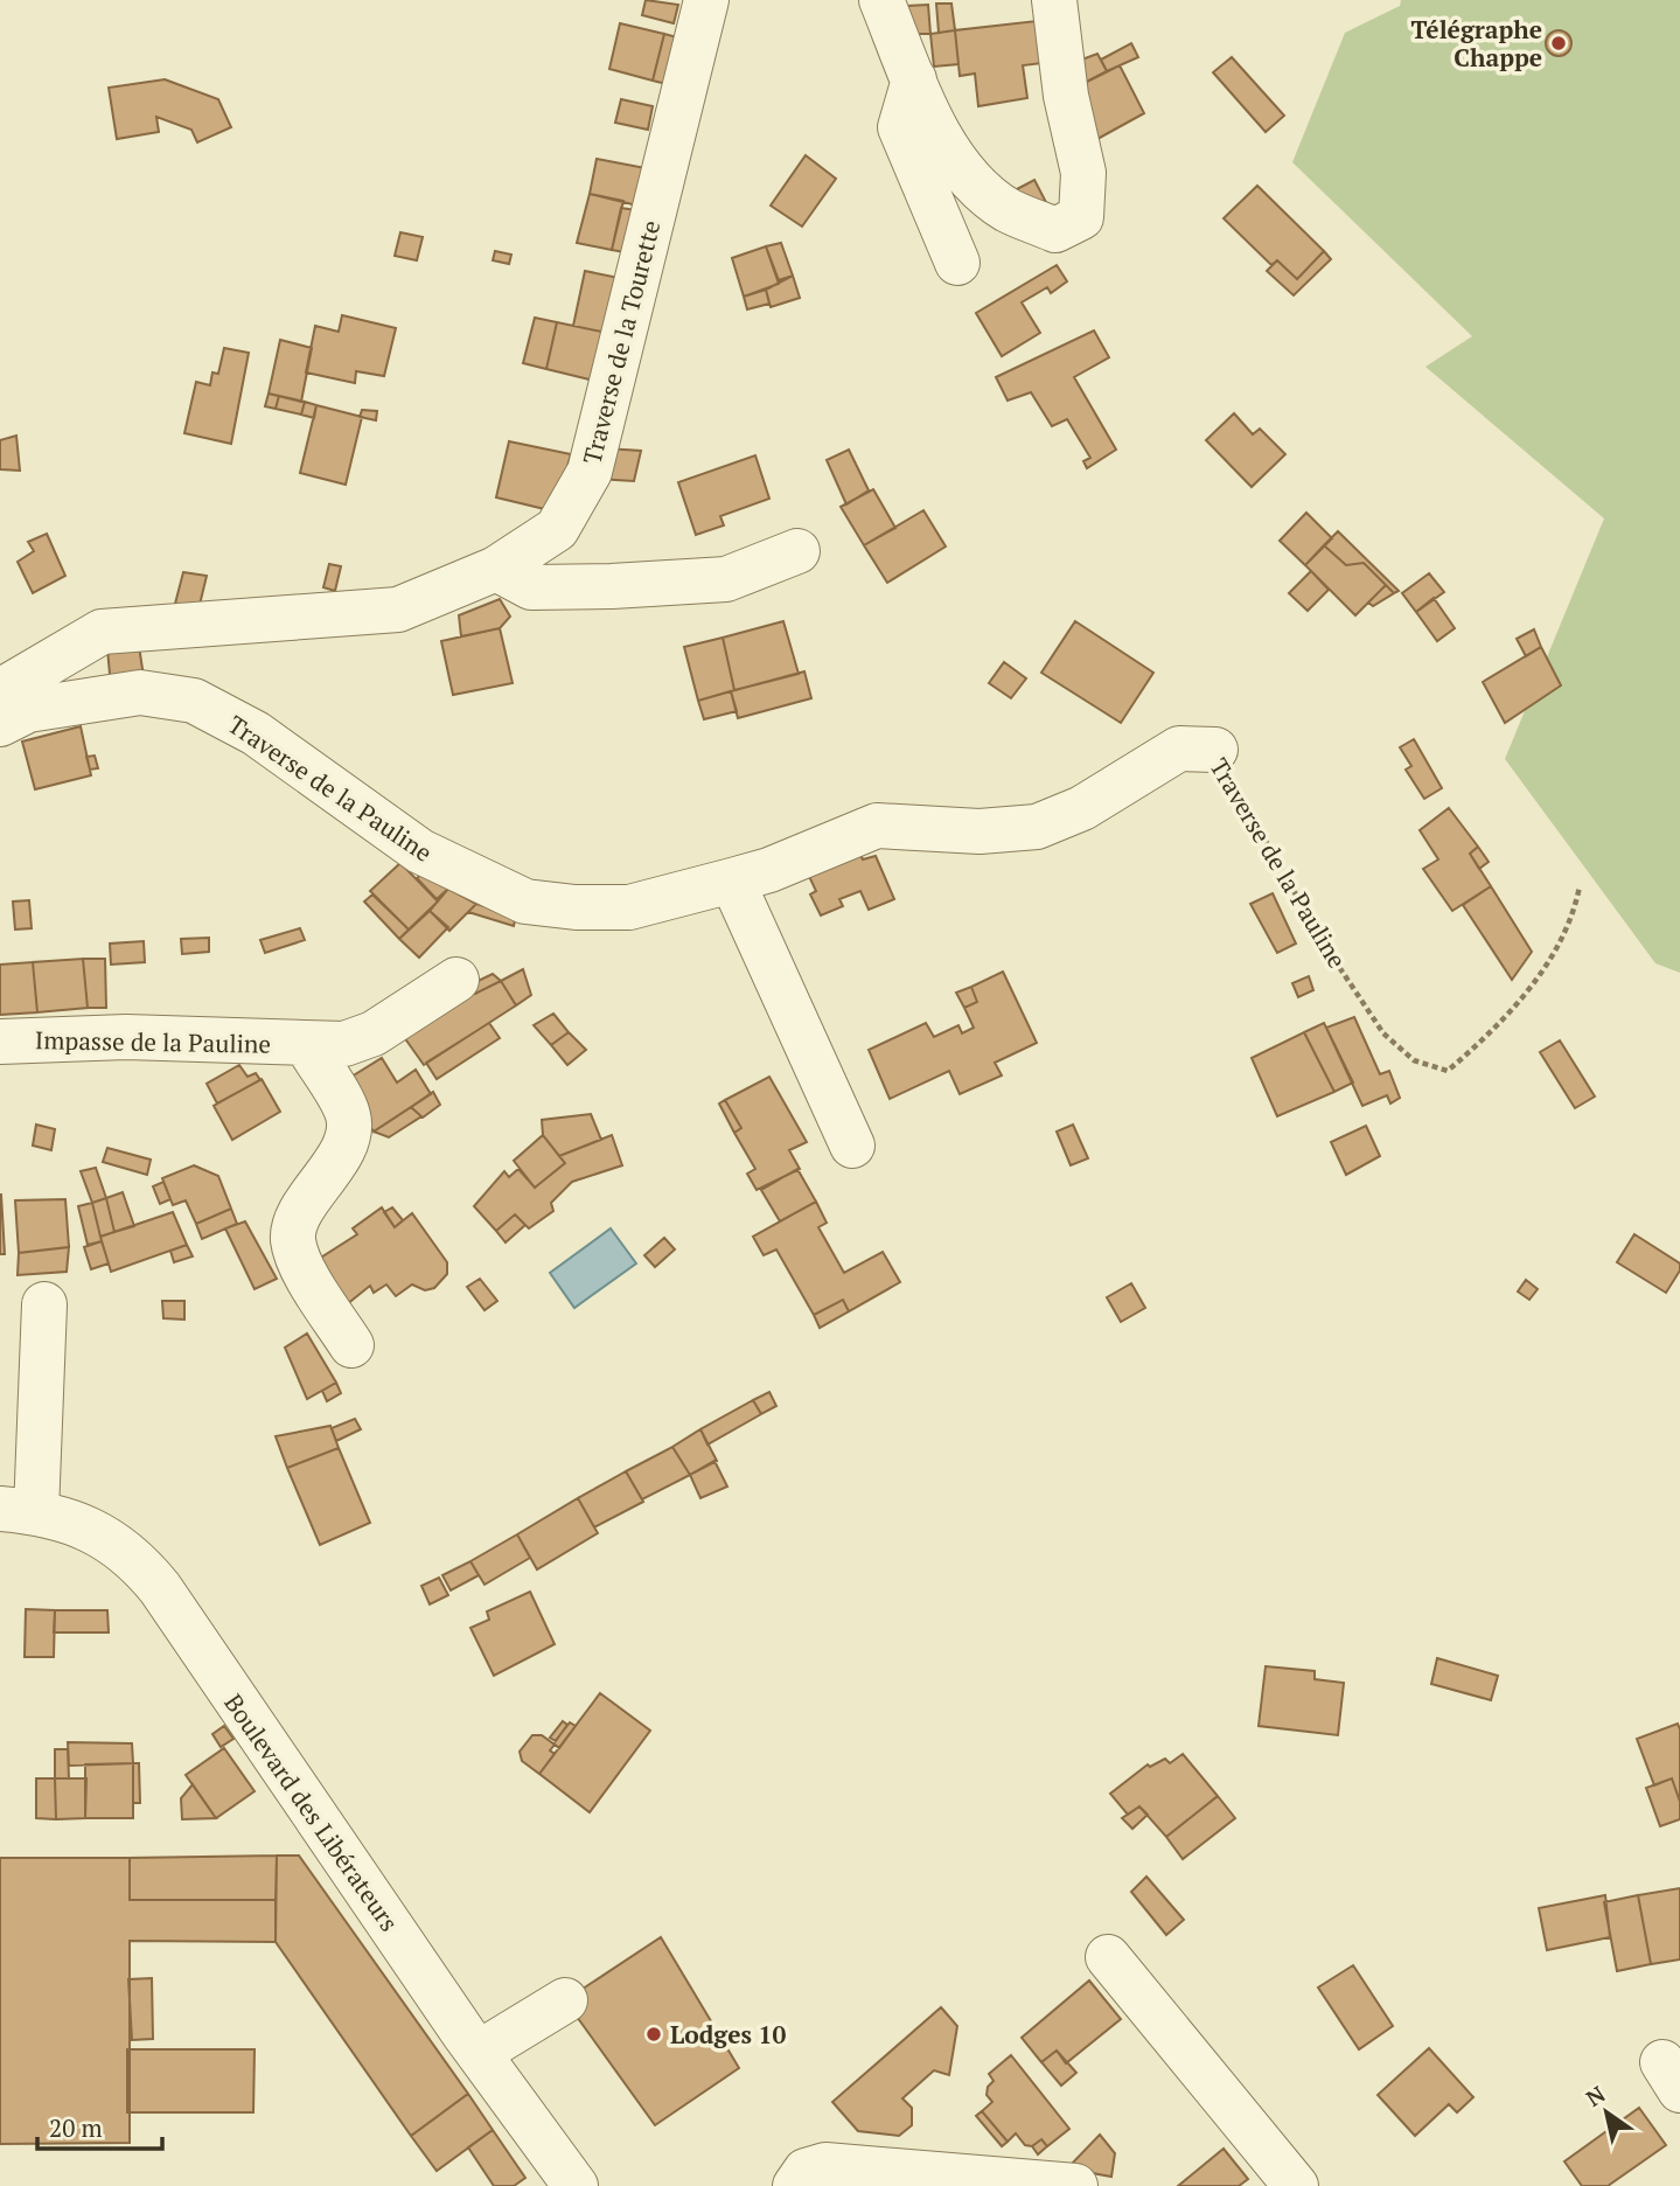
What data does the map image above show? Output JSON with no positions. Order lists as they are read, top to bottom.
{
  "streets": {
    "street": [
      "Traverse de la Tourette",
      "Traverse de la Pauline",
      "Impasse de la Pauline",
      "Boulevard des Libérateurs"
    ]
  },
  "places": ["Télégraphe Chappe", "Lodges 10"],
  "scale_bar": "20 m",
  "north": "top left"
}
